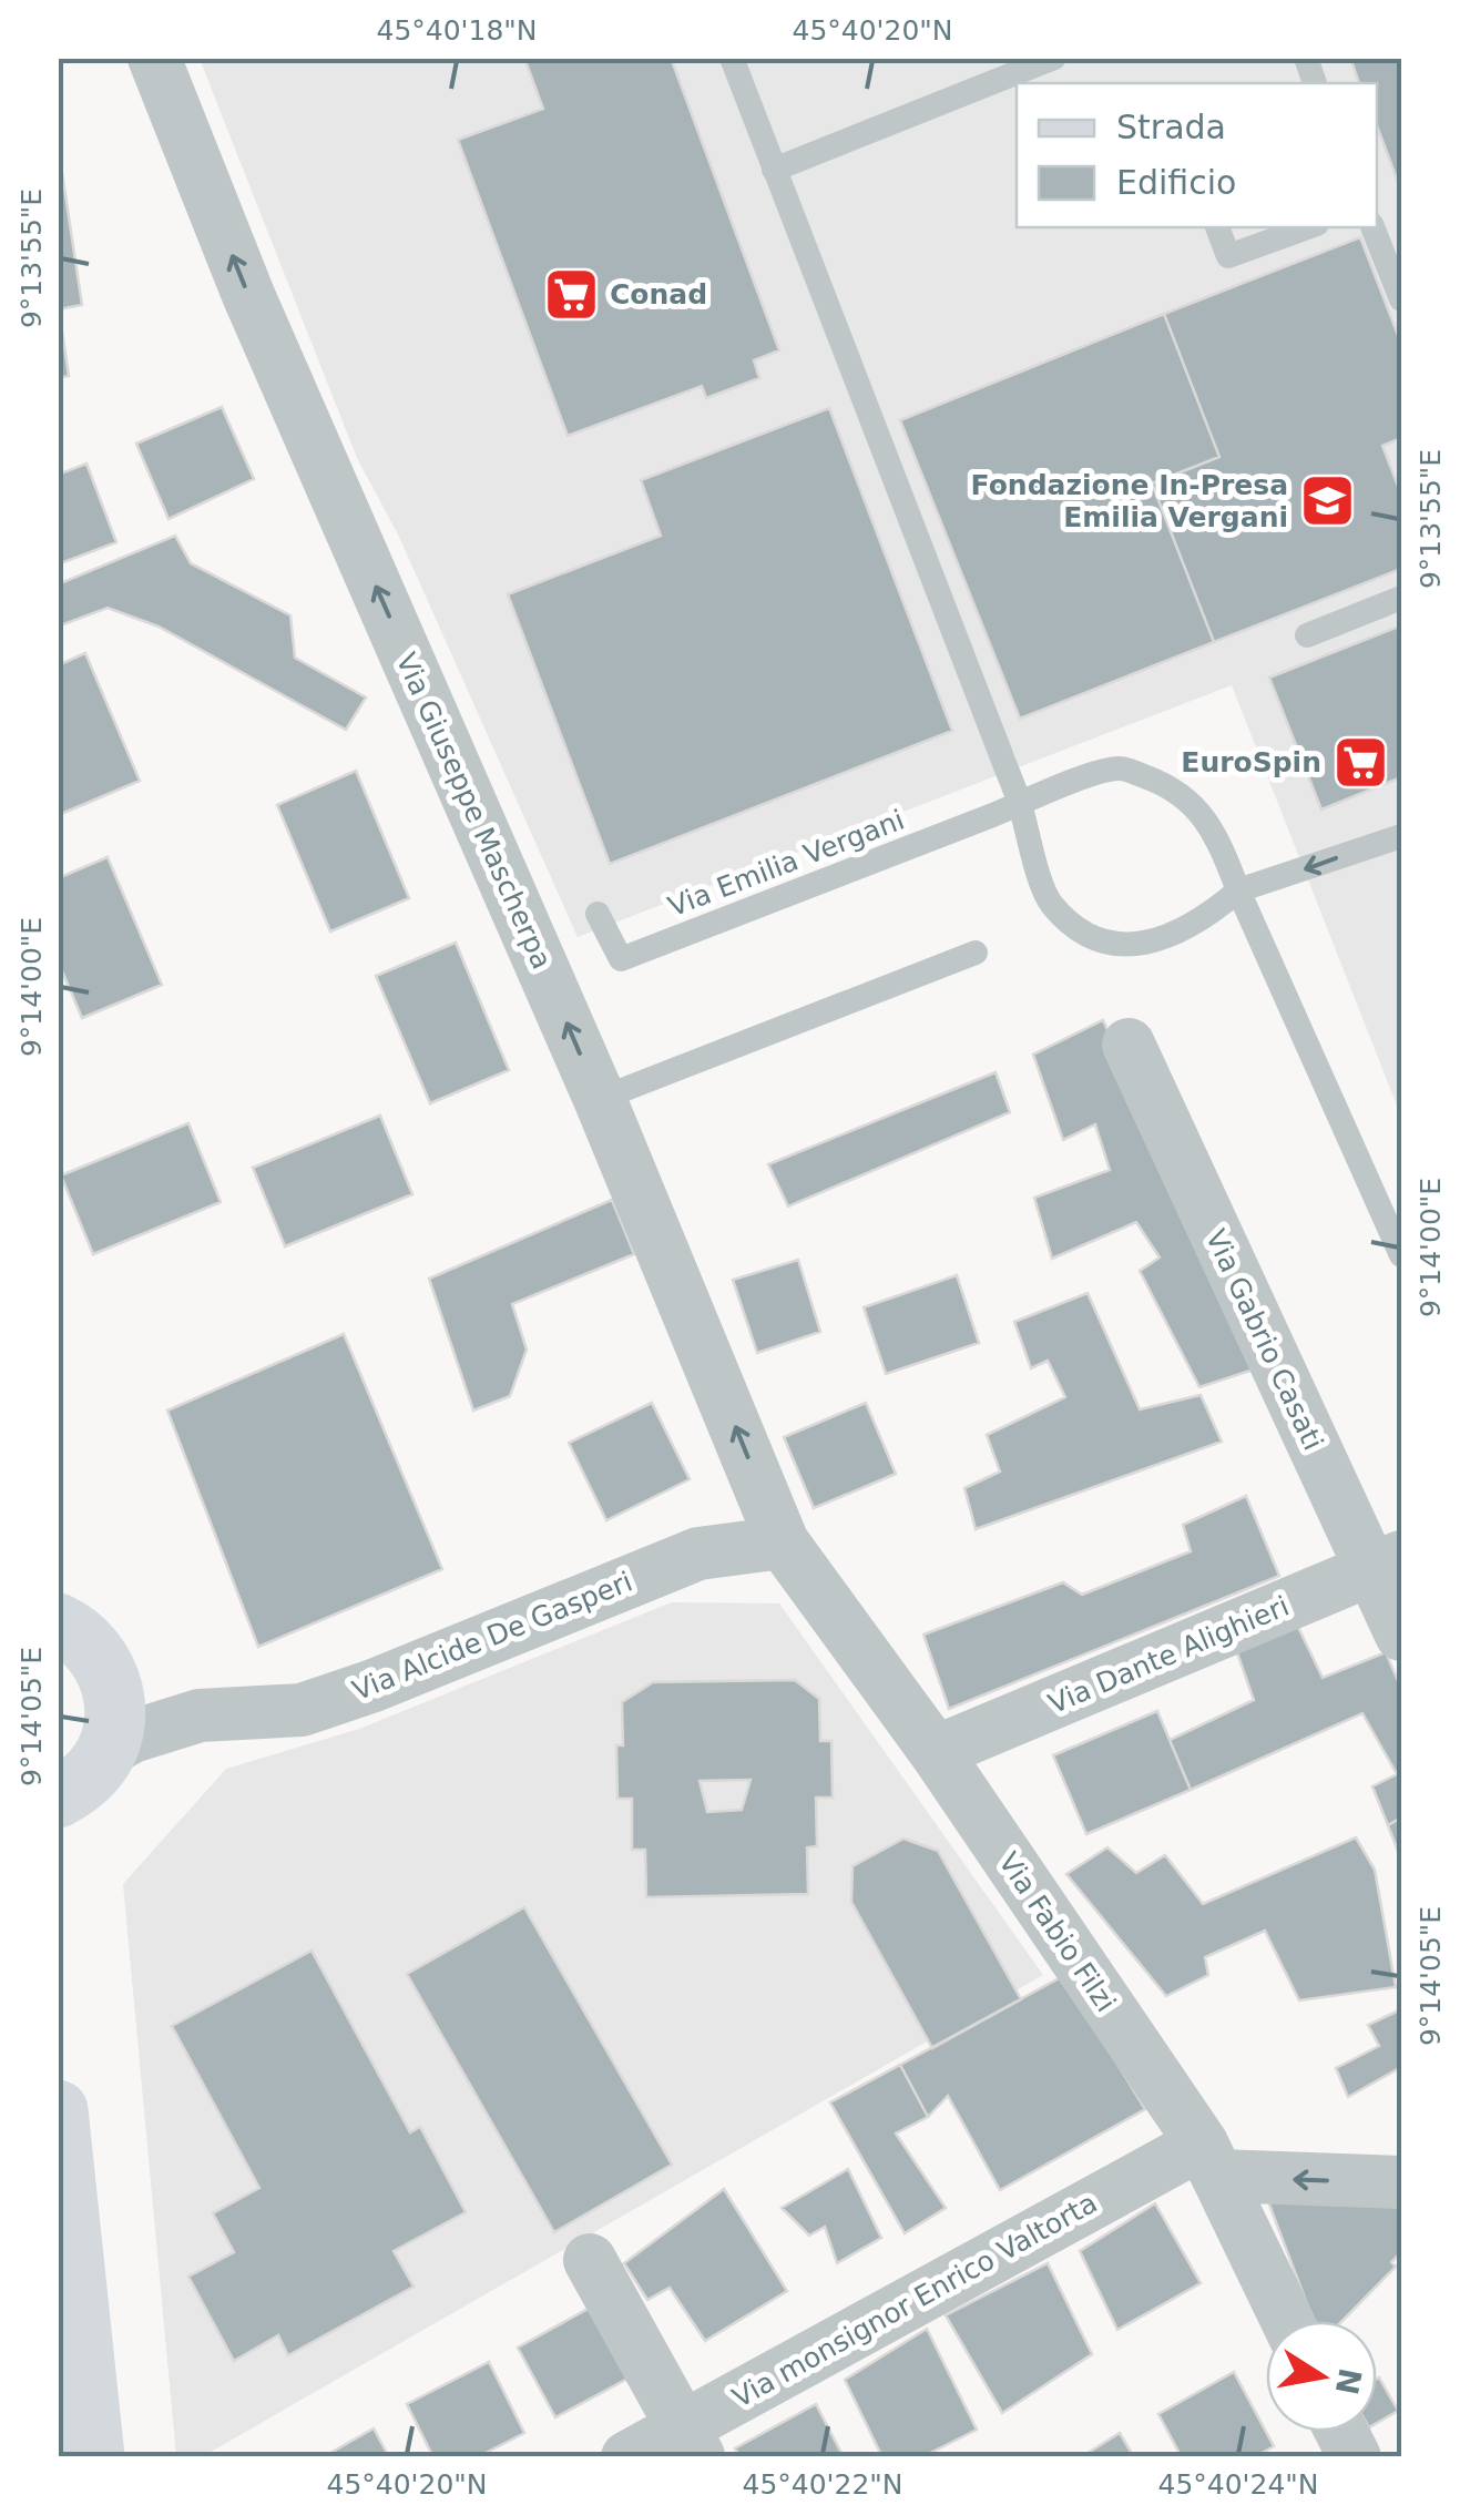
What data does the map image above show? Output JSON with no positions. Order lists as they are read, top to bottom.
{
  "streets": {
    "street": [
      "Via Giuseppe Mascherpa",
      "Via Gabrio Casati",
      "Via Alcide De Gasperi",
      "Via Dante Alighieri",
      "Via Fabio Filzi",
      "Via monsignor Enrico Valtorta"
    ],
    "lane": ["Via Emilia Vergani"]
  },
  "crossings": [
    ["Via Giuseppe Mascherpa", "Via Alcide De Gasperi"],
    ["Via Giuseppe Mascherpa", "Via Fabio Filzi"],
    ["Via Gabrio Casati", "Via Dante Alighieri"],
    ["Via Alcide De Gasperi", "Via Fabio Filzi"],
    ["Via Dante Alighieri", "Via Fabio Filzi"],
    ["Via Fabio Filzi", "Via monsignor Enrico Valtorta"]
  ],
  "one_way": ["Via Giuseppe Mascherpa"],
  "places": {
    "supermarket": ["Conad", "EuroSpin"],
    "school or university": ["Fondazione In-Presa Emilia Vergani"]
  },
  "legend": ["Strada", "Edificio"],
  "north": "right",
  "coordinates": [
    "45°40'18\"N",
    "45°40'20\"N",
    "9°13'55\"E",
    "9°14'00\"E",
    "9°14'05\"E",
    "45°40'22\"N",
    "45°40'24\"N"
  ]
}
